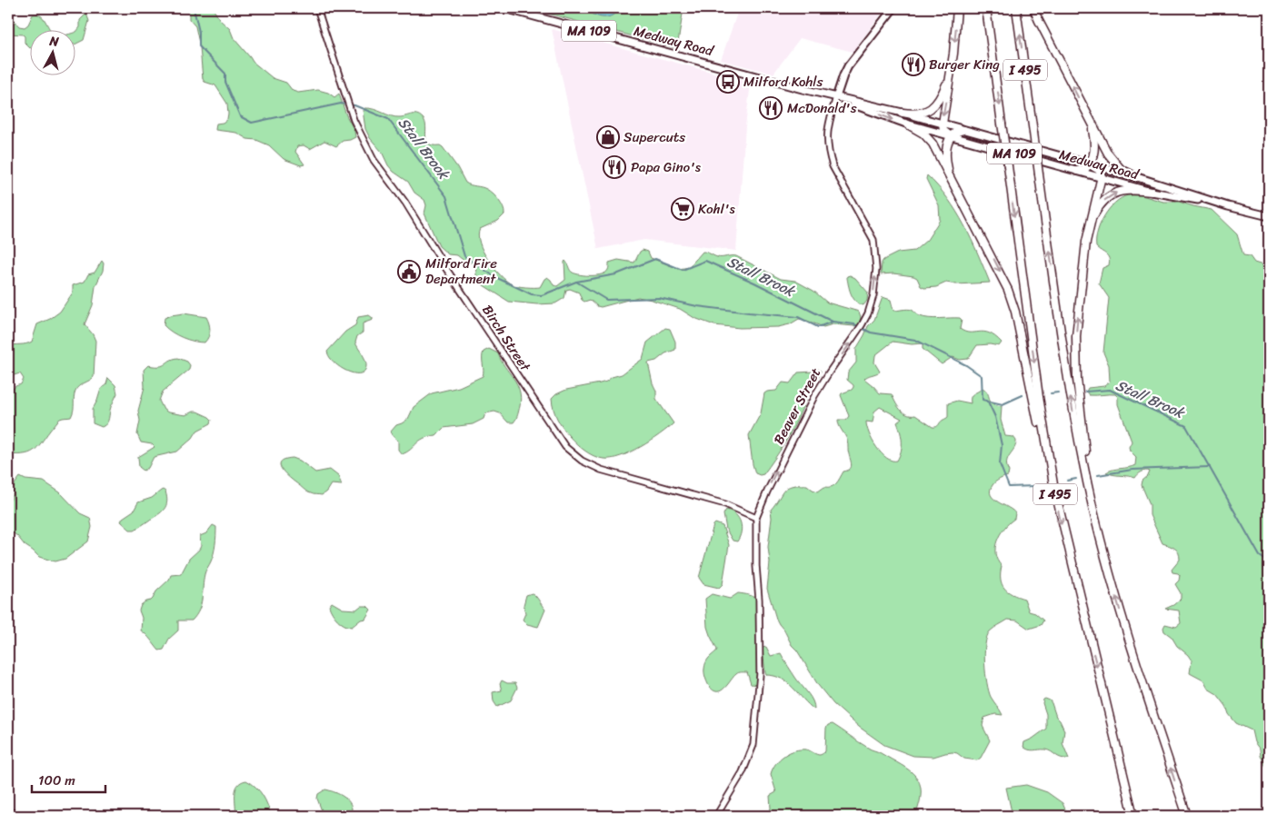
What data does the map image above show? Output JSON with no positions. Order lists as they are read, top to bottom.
{
  "streets": {
    "highway": ["I 495"],
    "main road": ["MA 109", "Medway Road", "Beaver Street"],
    "street": ["Birch Street"]
  },
  "crossings": [
    ["Medway Road", "Beaver Street"],
    ["Birch Street", "Beaver Street"]
  ],
  "one_way": ["Beaver Street"],
  "water": ["Stall Brook"],
  "places": {
    "restaurant": ["Burger King", "McDonald's", "Papa Gino's"],
    "bus stop": ["Milford Kohls"],
    "shop": ["Supercuts"],
    "supermarket": ["Kohl's"],
    "public building": ["Milford Fire Department"]
  },
  "scale_bar": "100 m",
  "north": "top"
}
